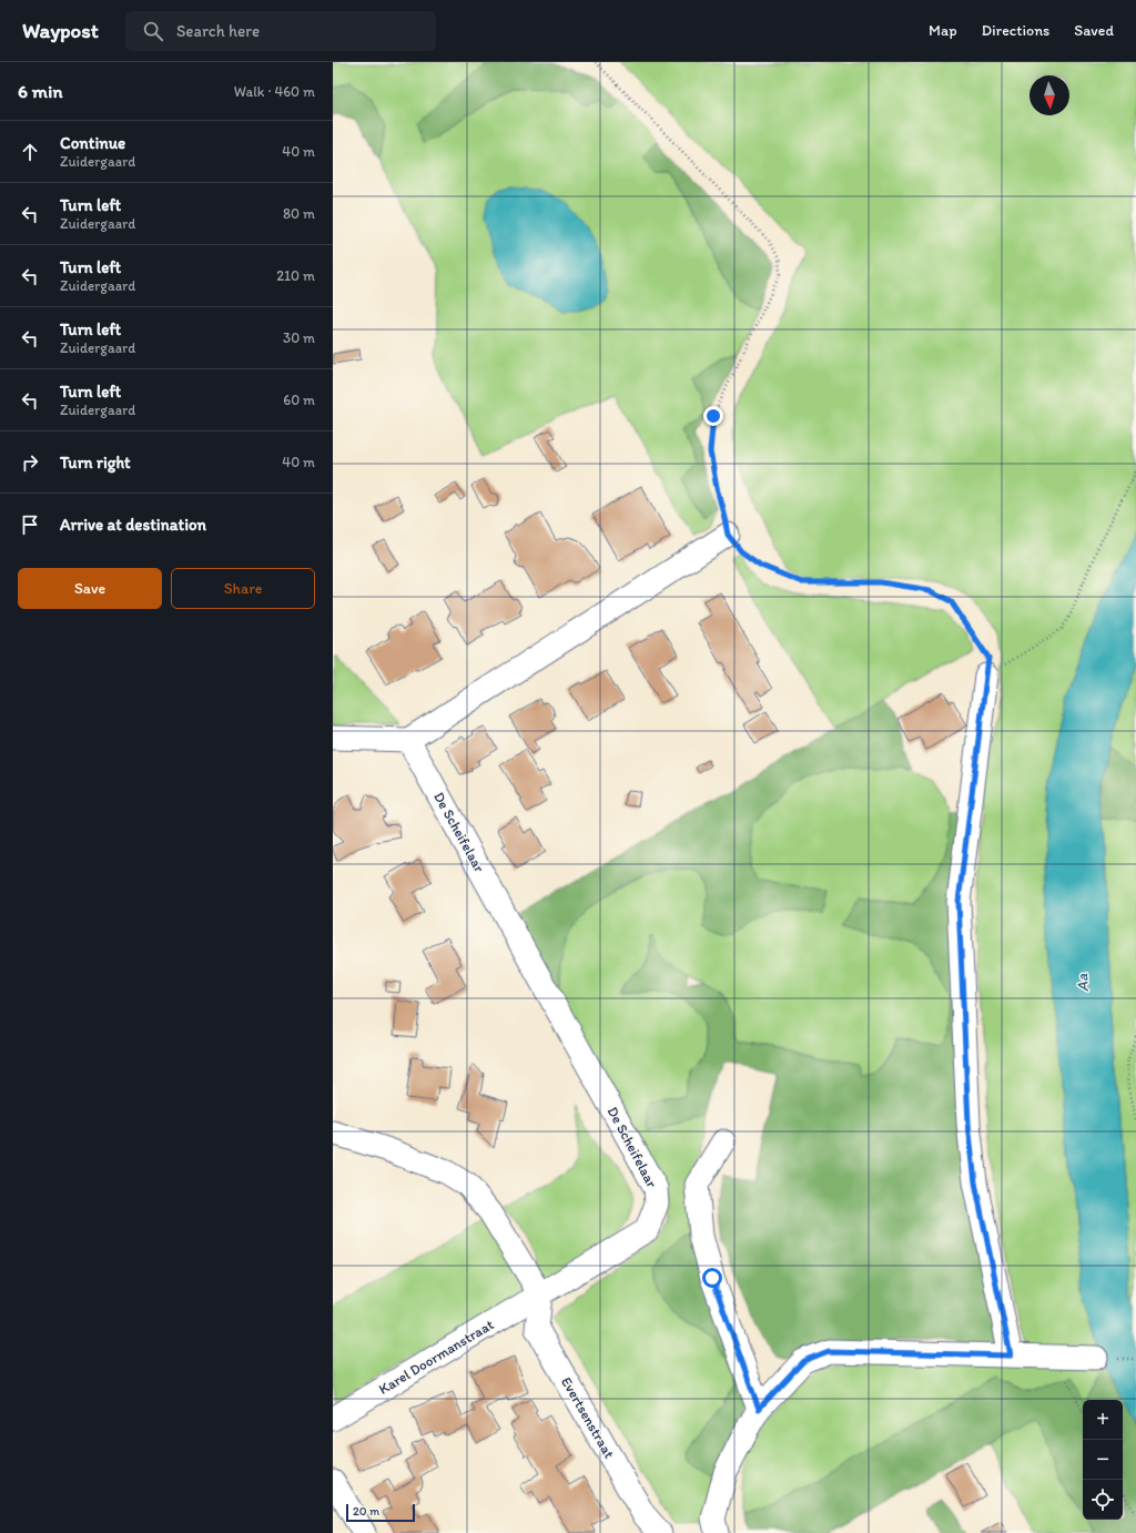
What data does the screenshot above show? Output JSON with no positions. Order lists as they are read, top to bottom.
{
  "streets": {
    "street": ["De Scheifelaar", "Karel Doormanstraat", "Evertsenstraat"]
  },
  "crossings": [
    ["De Scheifelaar", "Karel Doormanstraat"],
    ["De Scheifelaar", "Evertsenstraat"],
    ["Karel Doormanstraat", "Evertsenstraat"]
  ],
  "water": ["Aa"],
  "scale_bar": "20 m",
  "north": "bottom",
  "page": {
    "header": "Waypost",
    "search": "Search here",
    "nav": ["Map", "Directions", "Saved"],
    "heading": ["6 min", "Walk · 460 m"],
    "list": [
      ["Continue", "Zuidergaard", "40 m"],
      ["Turn left", "Zuidergaard", "80 m"],
      ["Turn left", "Zuidergaard", "210 m"],
      ["Turn left", "Zuidergaard", "30 m"],
      ["Turn left", "Zuidergaard", "60 m"],
      ["Turn right", "40 m"],
      "Arrive at destination"
    ],
    "buttons": ["Save", "Share"],
    "map_buttons": ["+", "−"],
    "scale": "20 m"
  }
}
